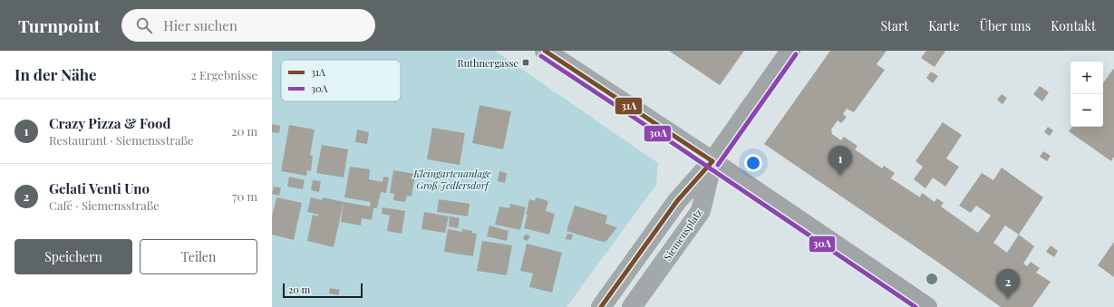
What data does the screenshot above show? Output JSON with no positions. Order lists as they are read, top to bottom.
{
  "streets": {
    "main road": ["Siemensplatz"]
  },
  "parks": ["Kleingartenanlage Groß Jedlersdorf"],
  "places": {
    "transit": ["Ruthnergasse"]
  },
  "lines": ["transit line 31A", "transit line 30A"],
  "legend": ["31A", "30A"],
  "scale_bar": "20 m",
  "page": {
    "header": "Turnpoint",
    "search": "Hier suchen",
    "nav": [
      "Start",
      "Karte",
      "Über uns",
      "Kontakt"
    ],
    "heading": ["In der Nähe", "2 Ergebnisse"],
    "map_buttons": ["+", "−"],
    "list": [
      {
        "mark": "1",
        "name": "Crazy Pizza & Food",
        "note": "Restaurant · Siemensstraße",
        "value": "20 m"
      },
      {
        "mark": "2",
        "name": "Gelati Venti Uno",
        "note": "Café · Siemensstraße",
        "value": "70 m"
      }
    ],
    "pins": ["1", "2"],
    "buttons": ["Speichern", "Teilen"],
    "scale": "20 m"
  }
}
